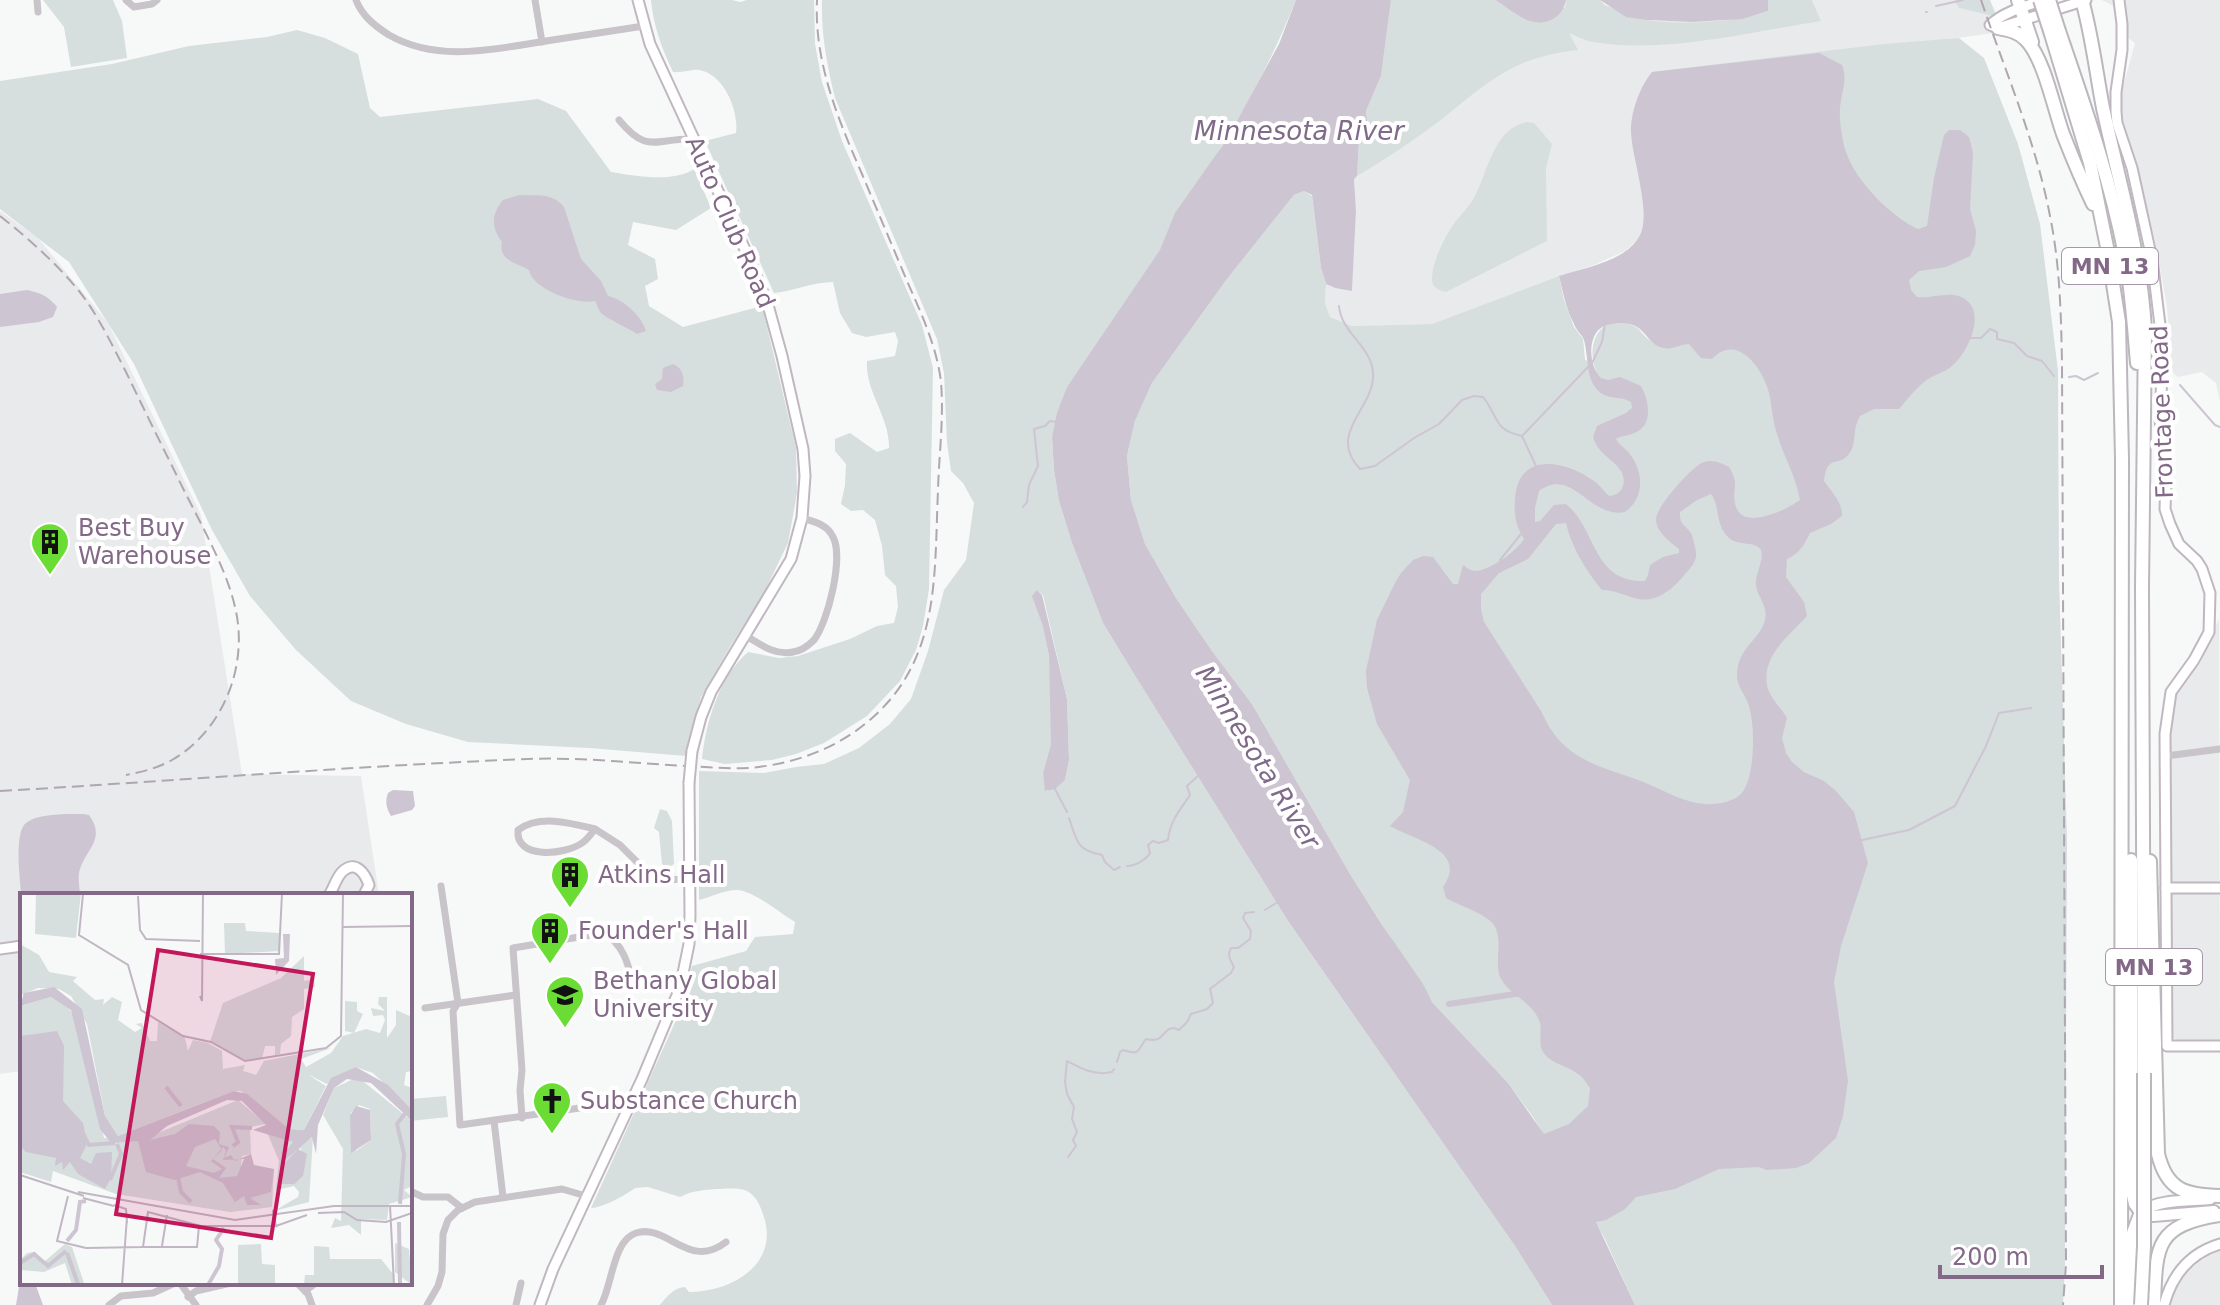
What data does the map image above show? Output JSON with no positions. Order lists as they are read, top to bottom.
{
  "streets": {
    "highway": ["MN 13"],
    "street": ["Auto Club Road", "Frontage Road"]
  },
  "water": ["Minnesota River"],
  "places": {
    "building": ["Best Buy Warehouse", "Atkins Hall", "Founder's Hall"],
    "school or university": ["Bethany Global University"],
    "church": ["Substance Church"]
  },
  "scale_bar": "200 m"
}
